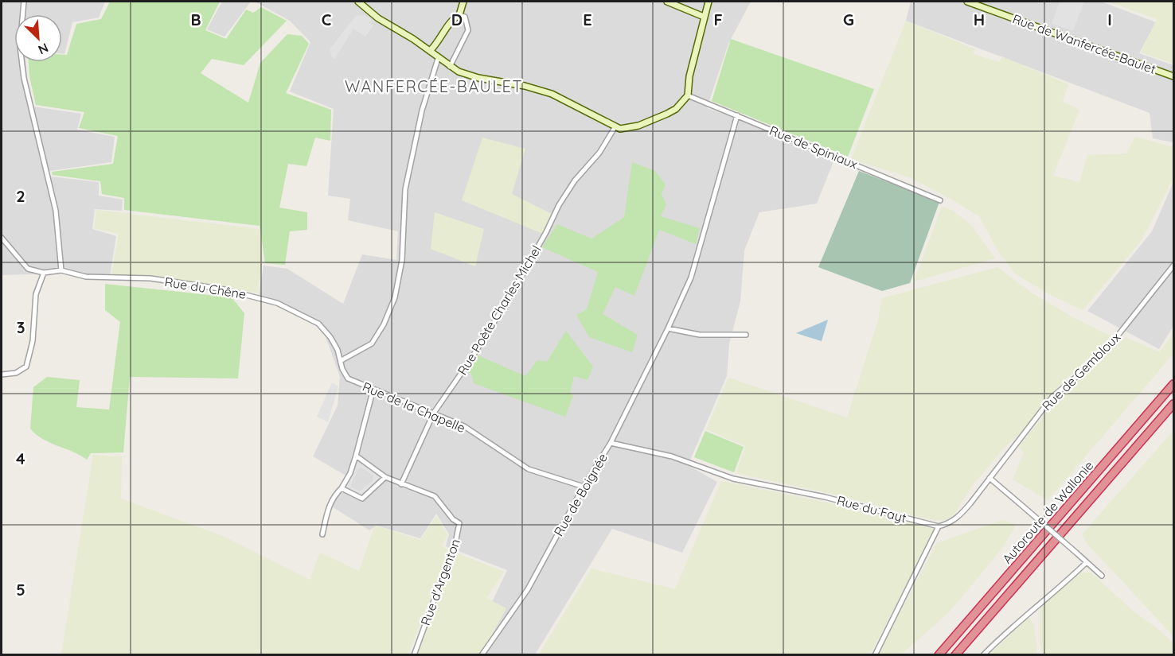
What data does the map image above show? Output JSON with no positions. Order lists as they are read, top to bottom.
{
  "streets": {
    "highway": ["Autoroute de Wallonie"],
    "main road": ["Rue de Wanfercée-Baulet"],
    "street": [
      "Rue de Spiniaux",
      "Rue du Chêne",
      "Rue Poète Charles Michel",
      "Rue de Gembloux",
      "Rue de la Chapelle",
      "Rue de Boignée",
      "Rue du Fayt",
      "Rue d'Argenton"
    ]
  },
  "crossings": [
    ["Rue de Spiniaux", "Rue de Boignée"],
    ["Rue du Chêne", "Rue de la Chapelle"],
    ["Rue Poète Charles Michel", "Rue de la Chapelle"],
    ["Rue Poète Charles Michel", "Rue d'Argenton"],
    ["Rue de la Chapelle", "Rue de Boignée"],
    ["Rue de Boignée", "Rue du Fayt"]
  ],
  "districts": ["WANFERCÉE-BAULET"],
  "north": "bottom right",
  "grid": {
    "columns": [
      "B",
      "C",
      "D",
      "E",
      "F",
      "G",
      "H",
      "I"
    ],
    "rows": [
      "2",
      "3",
      "4",
      "5"
    ]
  }
}
